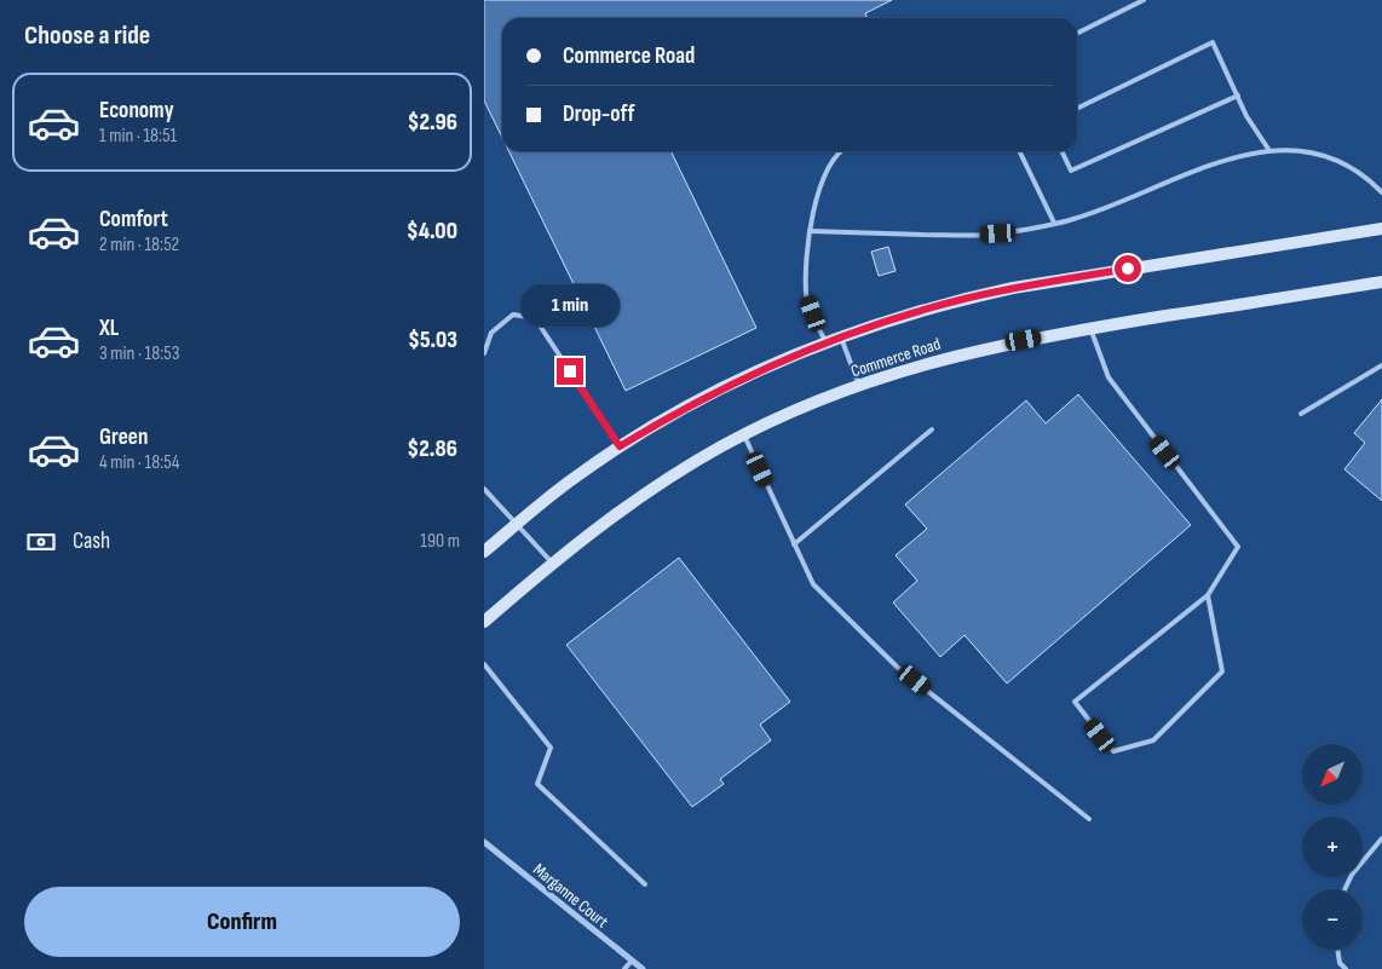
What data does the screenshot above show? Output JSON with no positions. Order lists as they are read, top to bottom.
{
  "streets": {
    "main road": ["Commerce Road"],
    "street": ["Marganne Court"]
  },
  "north": "bottom left",
  "page": {
    "heading": "Choose a ride",
    "banner": ["Commerce Road", "Drop-off"],
    "list": [
      {
        "name": "Economy",
        "note": "1 min · 18:51",
        "value": "$2.96"
      },
      {
        "name": "Comfort",
        "note": "2 min · 18:52",
        "value": "$4.00"
      },
      {
        "name": "XL",
        "note": "3 min · 18:53",
        "value": "$5.03"
      },
      {
        "name": "Green",
        "note": "4 min · 18:54",
        "value": "$2.86"
      }
    ],
    "bubble": "1 min",
    "pay": ["Cash", "190 m"],
    "map_buttons": ["+", "−"],
    "buttons": "Confirm"
  }
}
